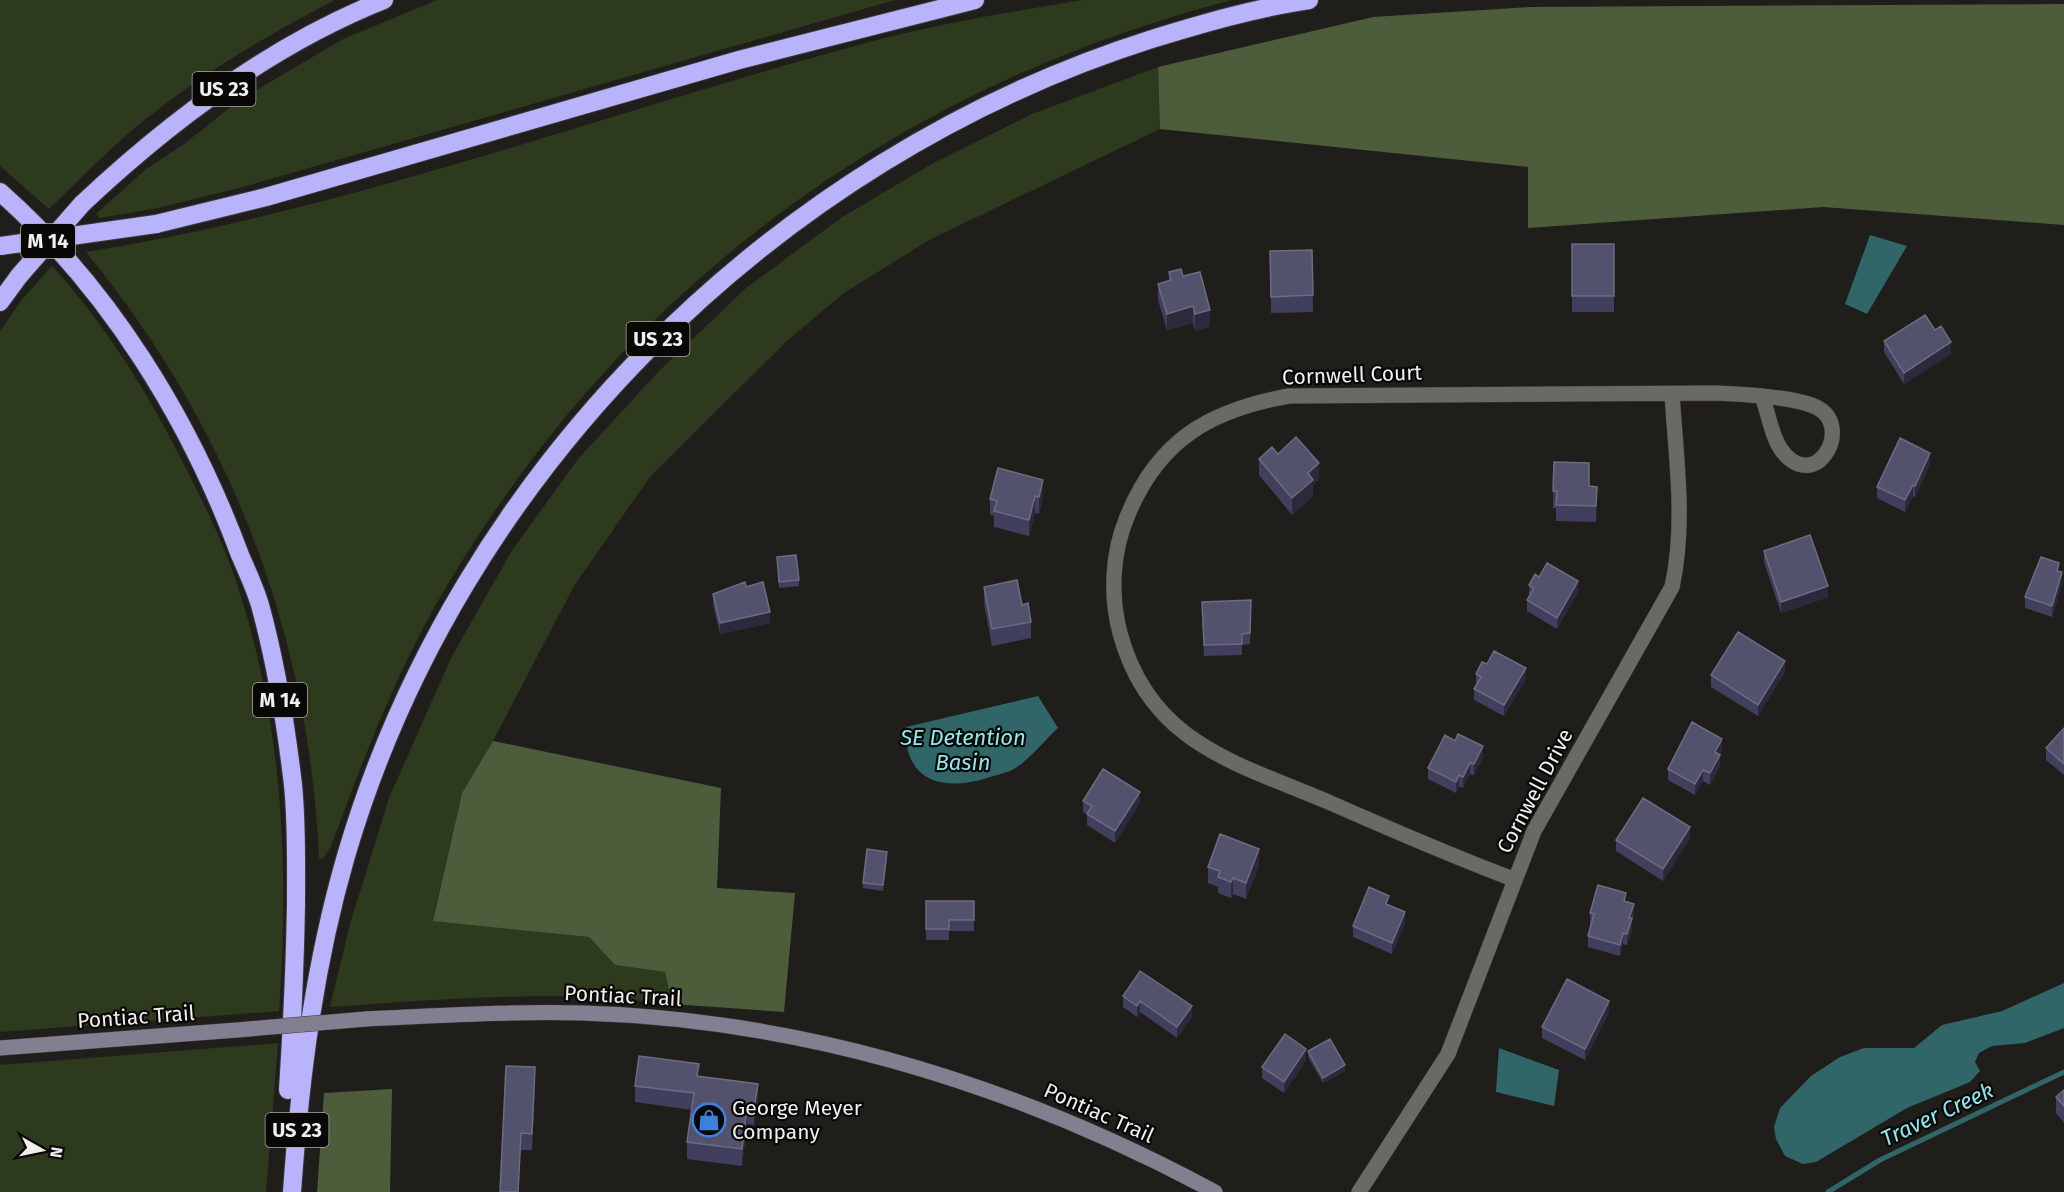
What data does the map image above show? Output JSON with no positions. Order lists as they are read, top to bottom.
{
  "streets": {
    "highway": ["US 23", "M 14"],
    "main road": ["Pontiac Trail"],
    "street": ["Cornwell Court", "Cornwell Drive"]
  },
  "crossings": [
    ["Cornwell Court", "Cornwell Drive"]
  ],
  "water": ["SE Detention Basin", "Traver Creek"],
  "places": {
    "shop": ["George Meyer Company"]
  },
  "north": "right"
}
